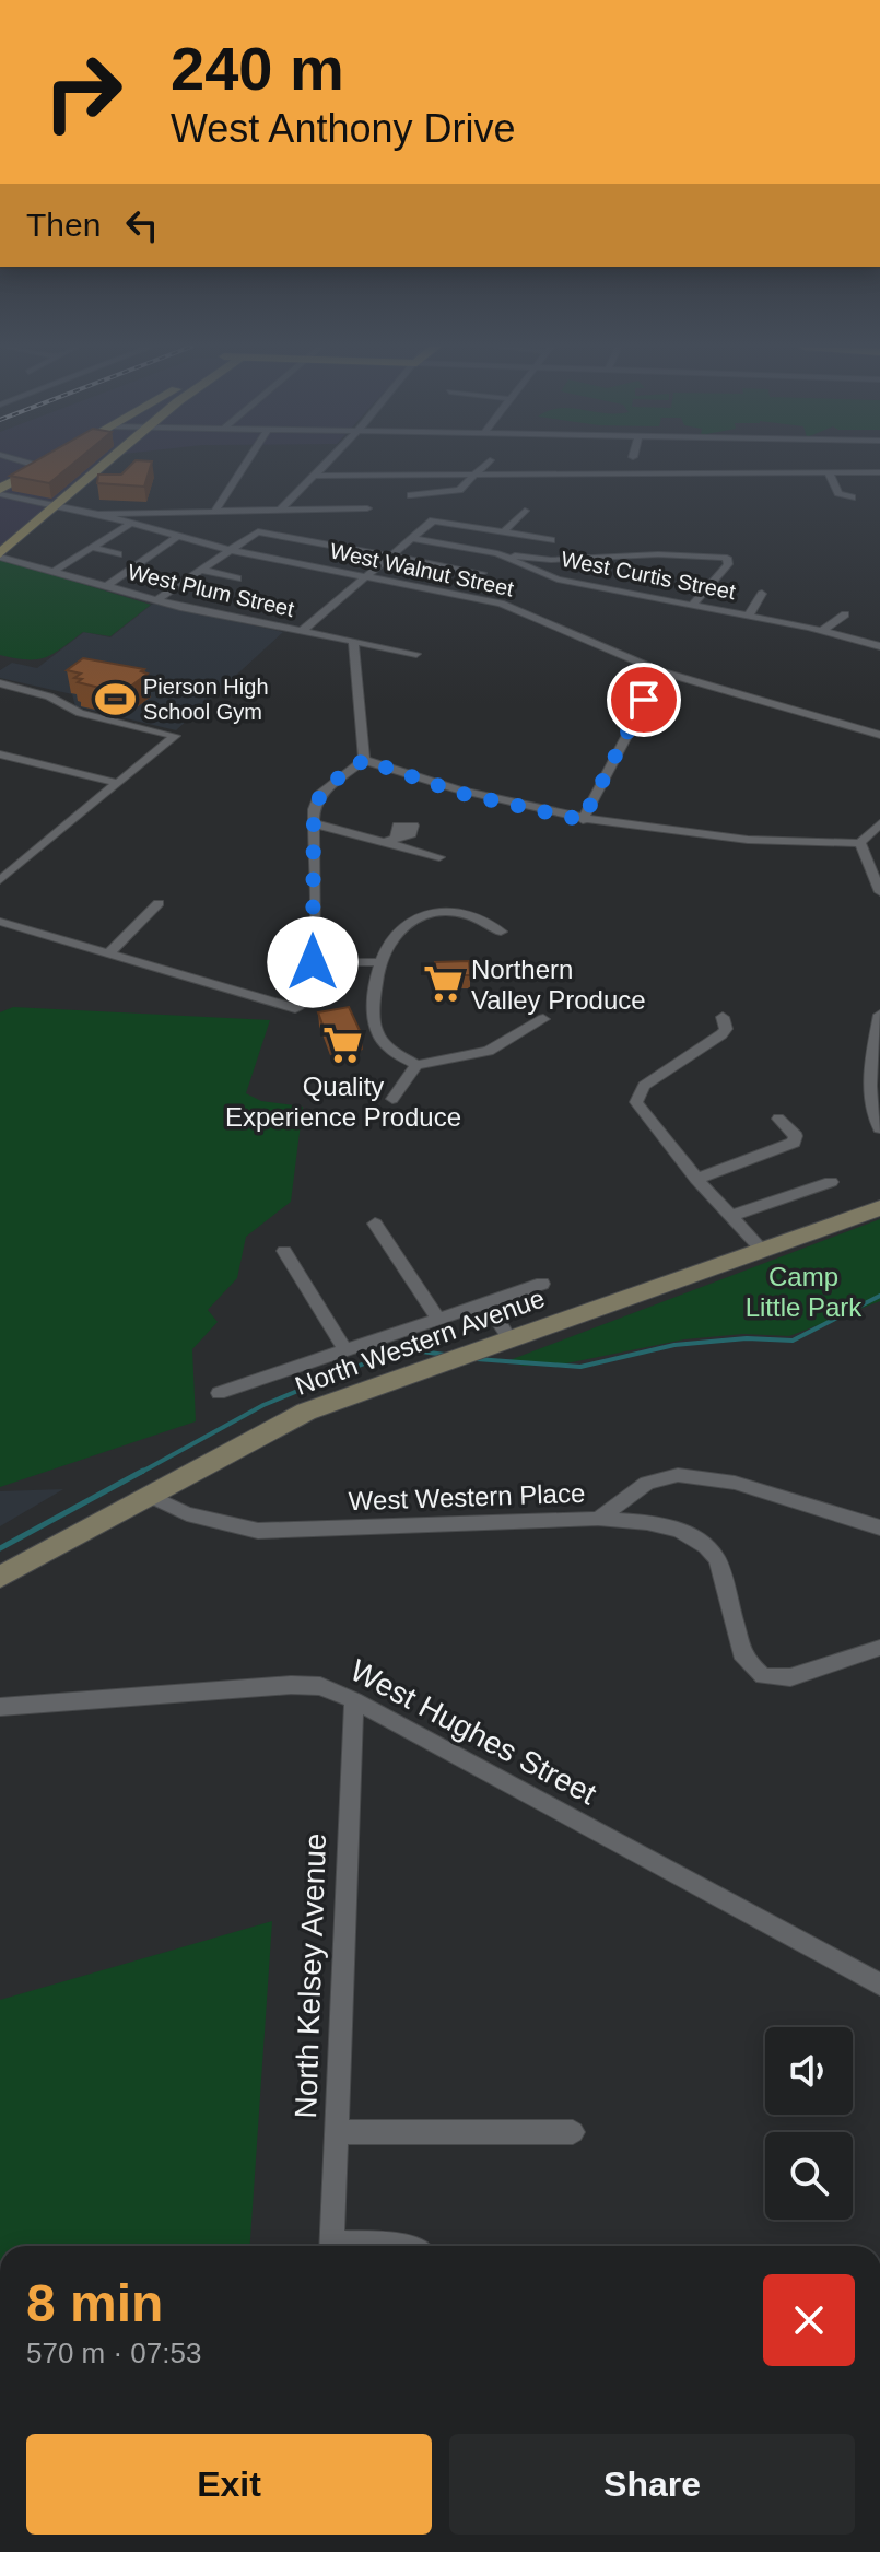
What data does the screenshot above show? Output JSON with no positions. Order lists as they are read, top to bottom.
{
  "streets": {
    "street": [
      "West Walnut Street",
      "West Curtis Street",
      "West Plum Street",
      "North Western Avenue",
      "West Western Place",
      "West Hughes Street",
      "North Kelsey Avenue"
    ]
  },
  "crossings": [
    ["North Western Avenue", "West Western Place"],
    ["West Hughes Street", "North Kelsey Avenue"]
  ],
  "parks": ["Camp Little Park"],
  "places": {
    "sports": ["Pierson High School Gym"],
    "supermarket": ["Northern Valley Produce", "Quality Experience Produce"]
  },
  "page": {
    "turn": ["240 m", "West Anthony Drive"],
    "then": "Then",
    "heading": ["8 min", "570 m · 07:53"],
    "buttons": ["Exit", "Share"]
  }
}
